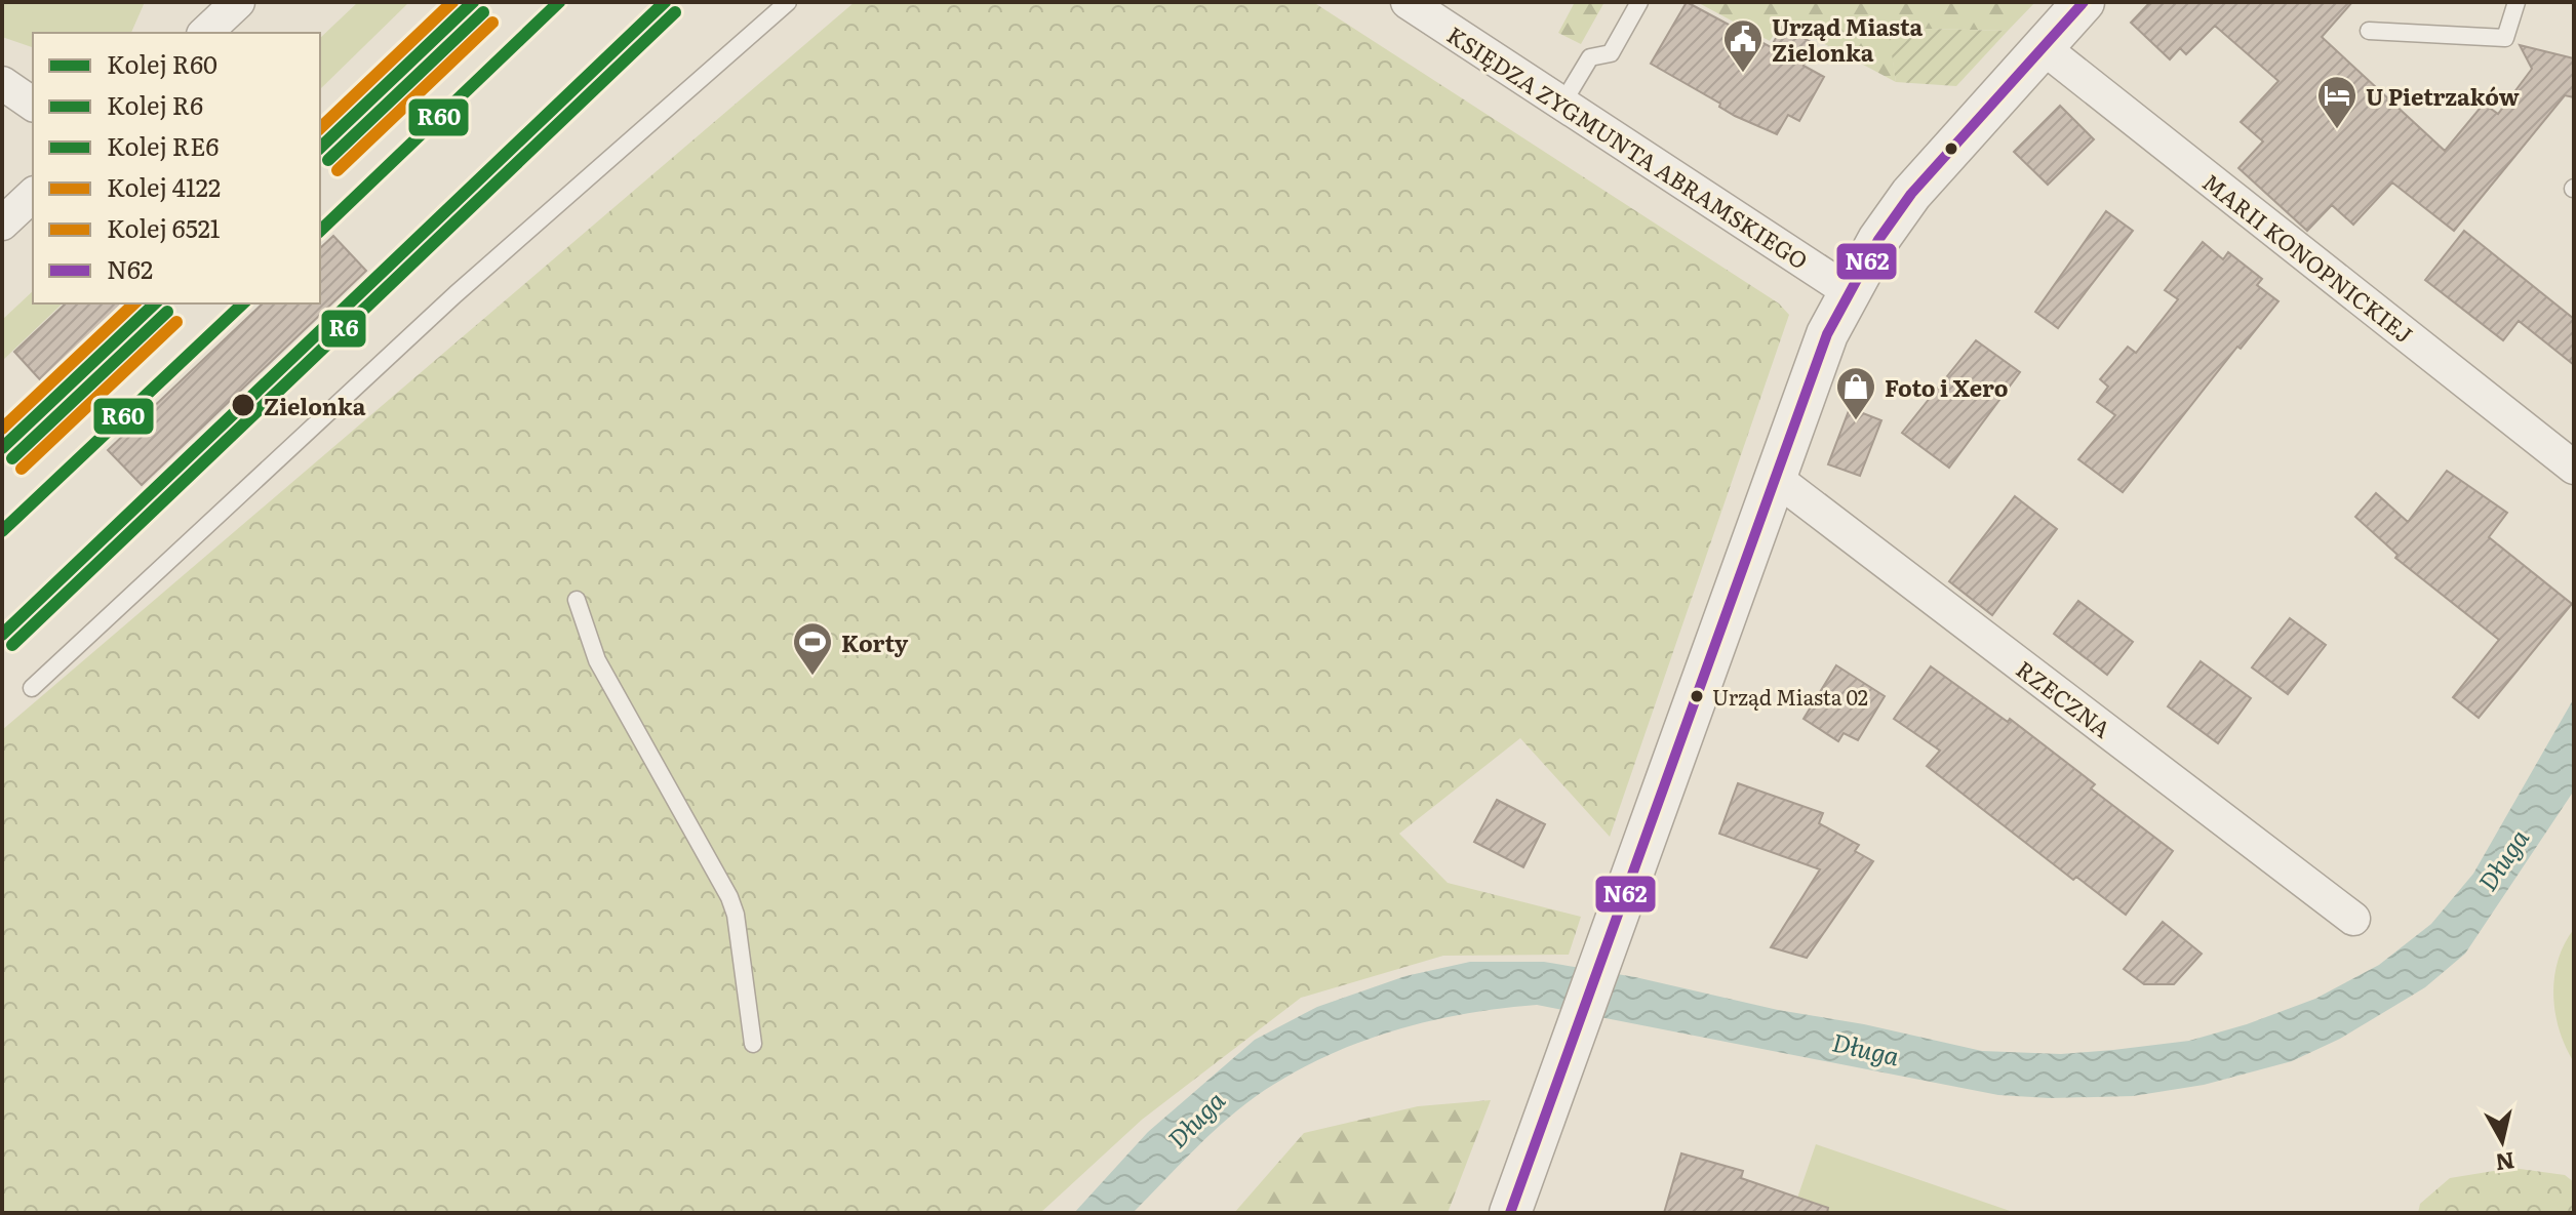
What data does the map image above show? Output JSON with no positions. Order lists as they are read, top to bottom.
{
  "streets": {
    "street": ["KSIĘDZA ZYGMUNTA ABRAMSKIEGO", "MARII KONOPNICKIEJ", "RZECZNA"]
  },
  "water": ["Długa"],
  "places": {
    "public building": ["Urząd Miasta Zielonka"],
    "hotel": ["U Pietrzaków"],
    "other": ["Zielonka", "Urząd Miasta 02"],
    "shop": ["Foto i Xero"],
    "sports": ["Korty"]
  },
  "lines": [
    "rail line R60",
    "rail line RE6",
    "rail line 4122",
    "transit line N62",
    "rail line R6",
    "rail line 6521"
  ],
  "legend": [
    "Kolej R60",
    "Kolej R6",
    "Kolej RE6",
    "Kolej 4122",
    "Kolej 6521",
    "N62"
  ],
  "north": "bottom"
}
